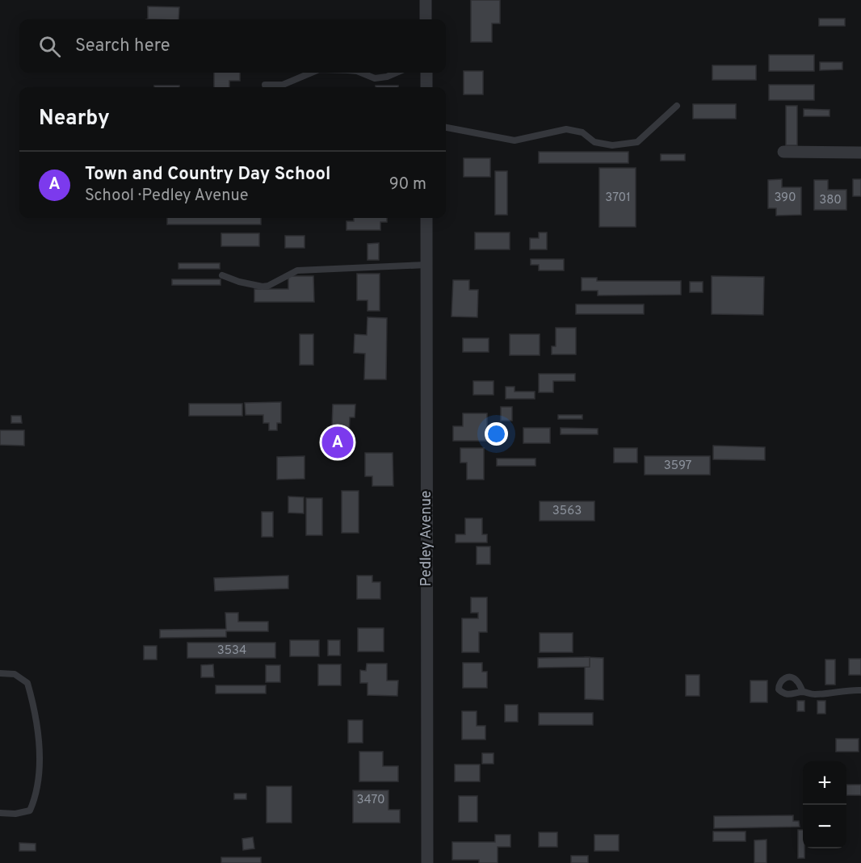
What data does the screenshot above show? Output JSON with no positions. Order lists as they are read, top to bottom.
{
  "streets": {
    "street": ["Pedley Avenue"]
  },
  "house_numbers": [
    "3701",
    "390",
    "380",
    "3597",
    "3563",
    "3534",
    "3470"
  ],
  "page": {
    "search": "Search here",
    "heading": "Nearby",
    "list": [
      {
        "mark": "A",
        "name": "Town and Country Day School",
        "note": "School · Pedley Avenue",
        "value": "90 m"
      }
    ],
    "pins": "A",
    "map_buttons": ["+", "−"]
  }
}
